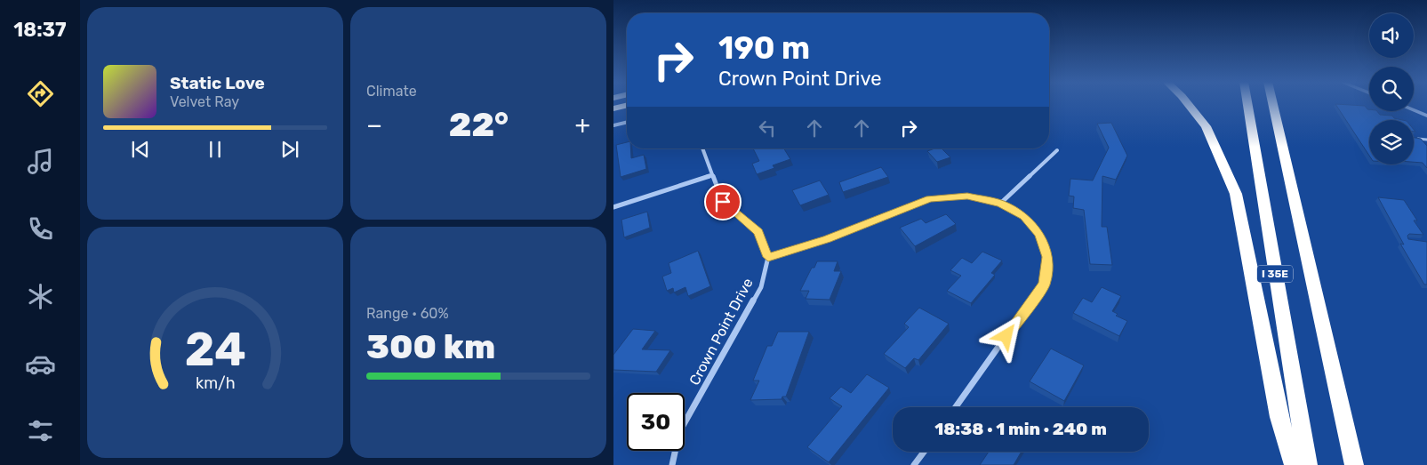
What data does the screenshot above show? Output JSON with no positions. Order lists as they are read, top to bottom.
{
  "streets": {
    "highway": ["I 35E"],
    "street": ["Crown Point Drive"]
  },
  "page": {
    "tabs": "18:37",
    "tile": [
      "Climate",
      ["Range · 60%", "300 km"]
    ],
    "turn": ["190 m", "Crown Point Drive"],
    "song": ["Static Love", "Velvet Ray"],
    "heat": ["−", "22°", "+"],
    "limit": "30",
    "trip": "18:38 · 1 min · 240 m",
    "gauge": ["24", "km/h"]
  }
}
